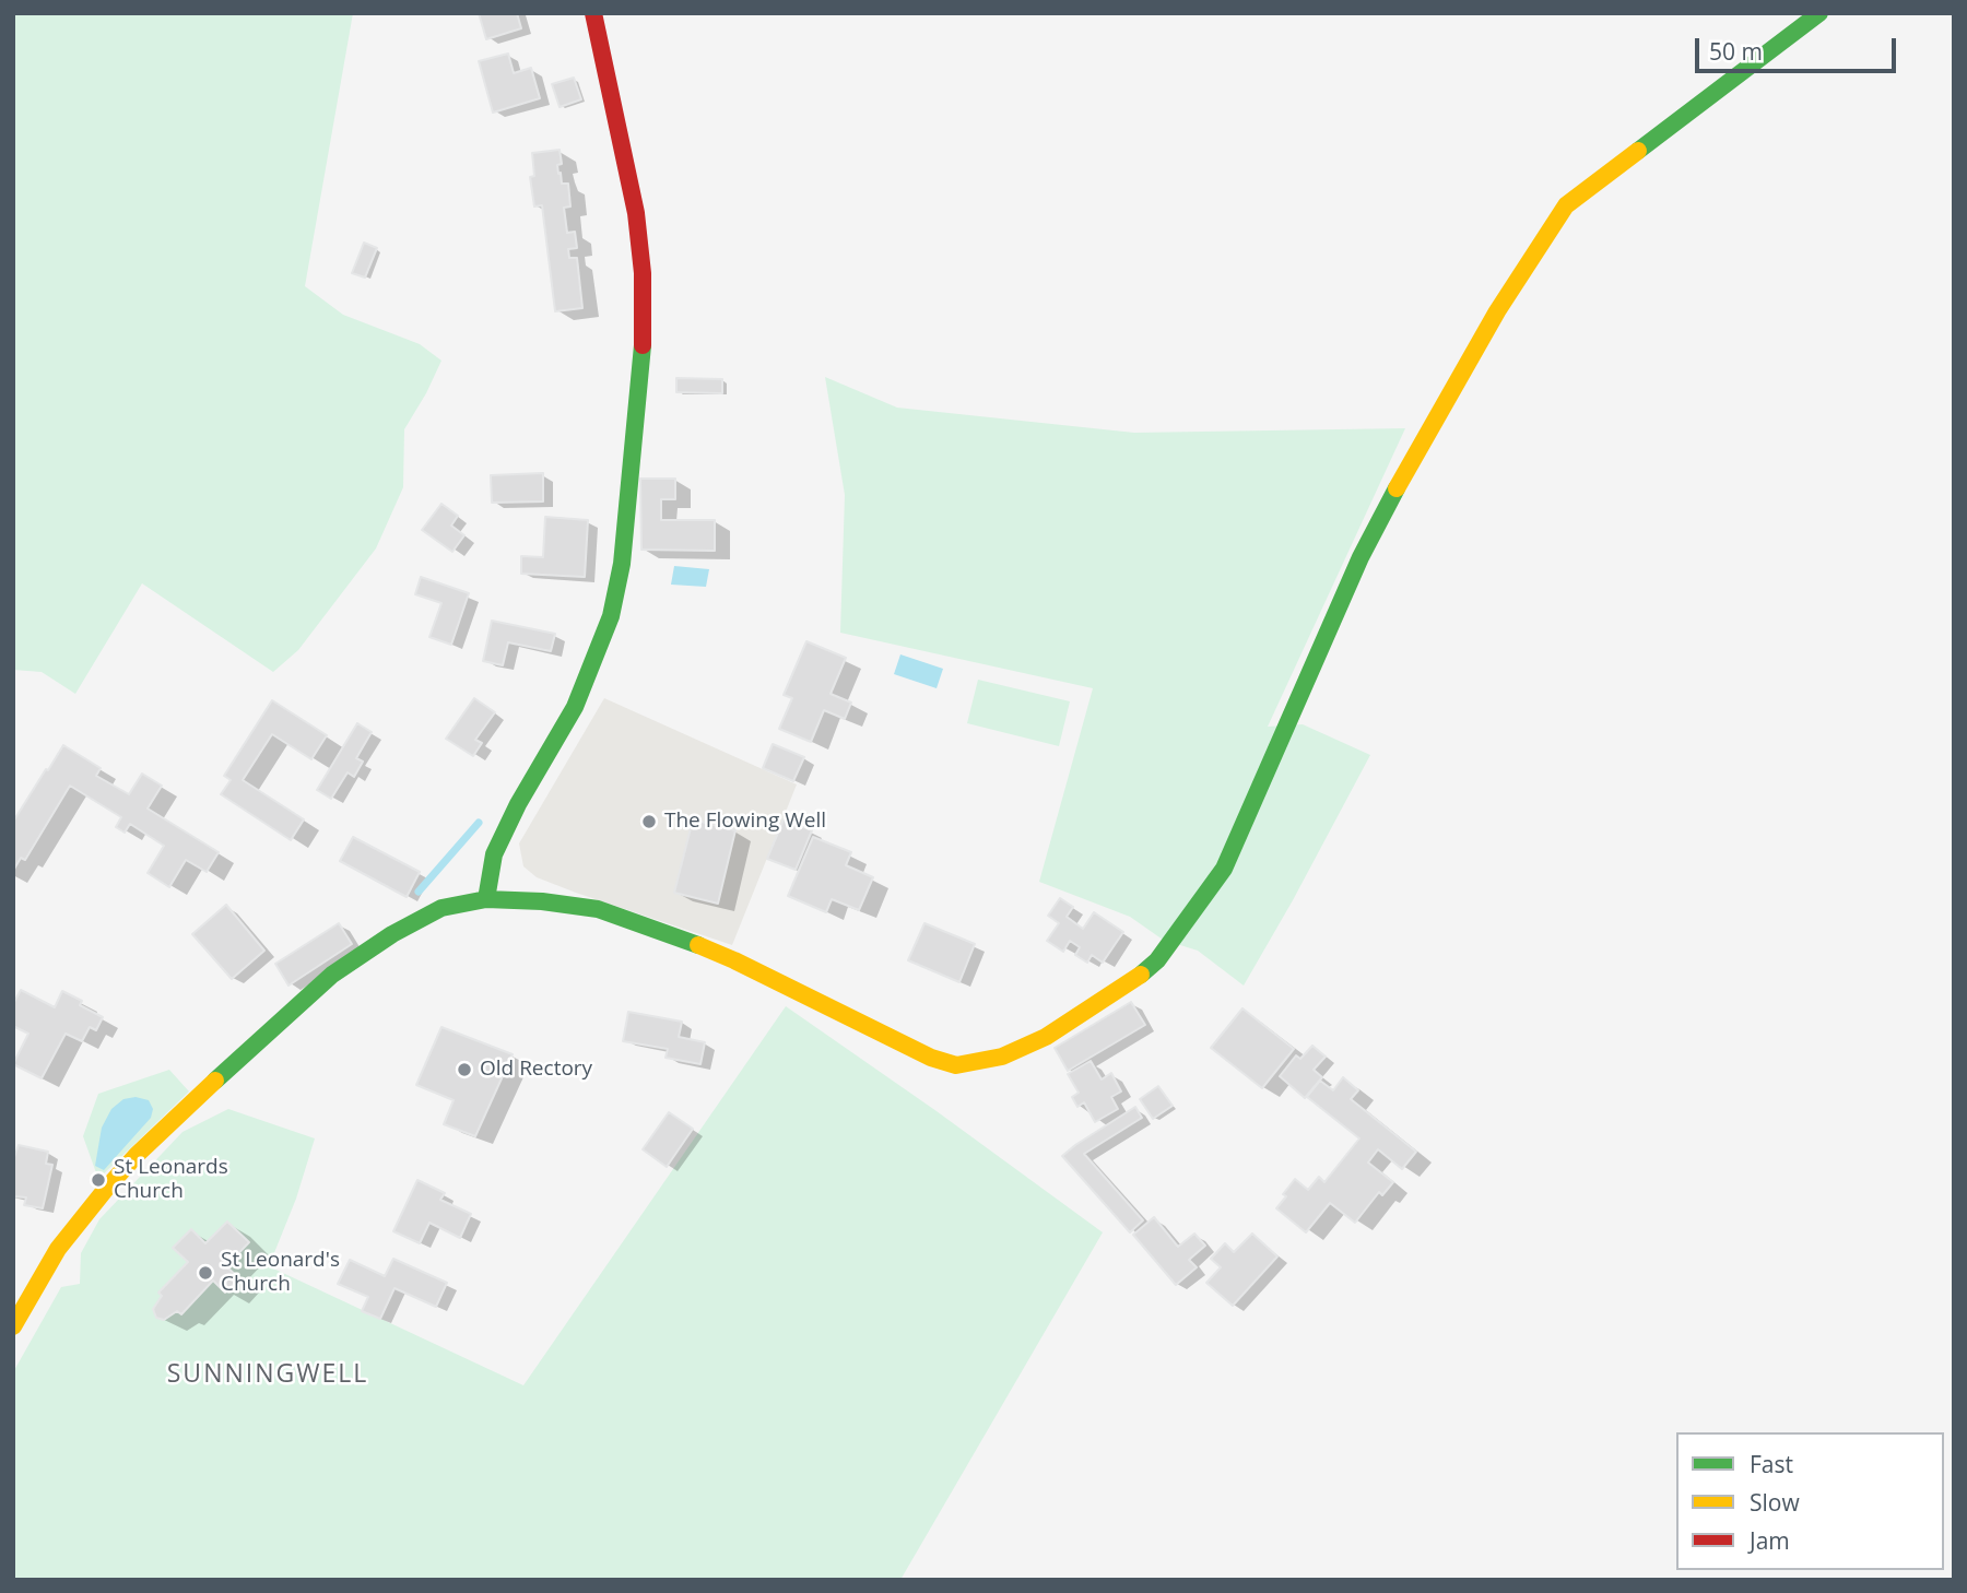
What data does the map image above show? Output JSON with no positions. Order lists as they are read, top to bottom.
{
  "districts": ["SUNNINGWELL"],
  "places": [
    "The Flowing Well",
    "Old Rectory",
    "St Leonards Church",
    "St Leonard's Church"
  ],
  "legend": ["Fast", "Slow", "Jam"],
  "scale_bar": "50 m"
}
